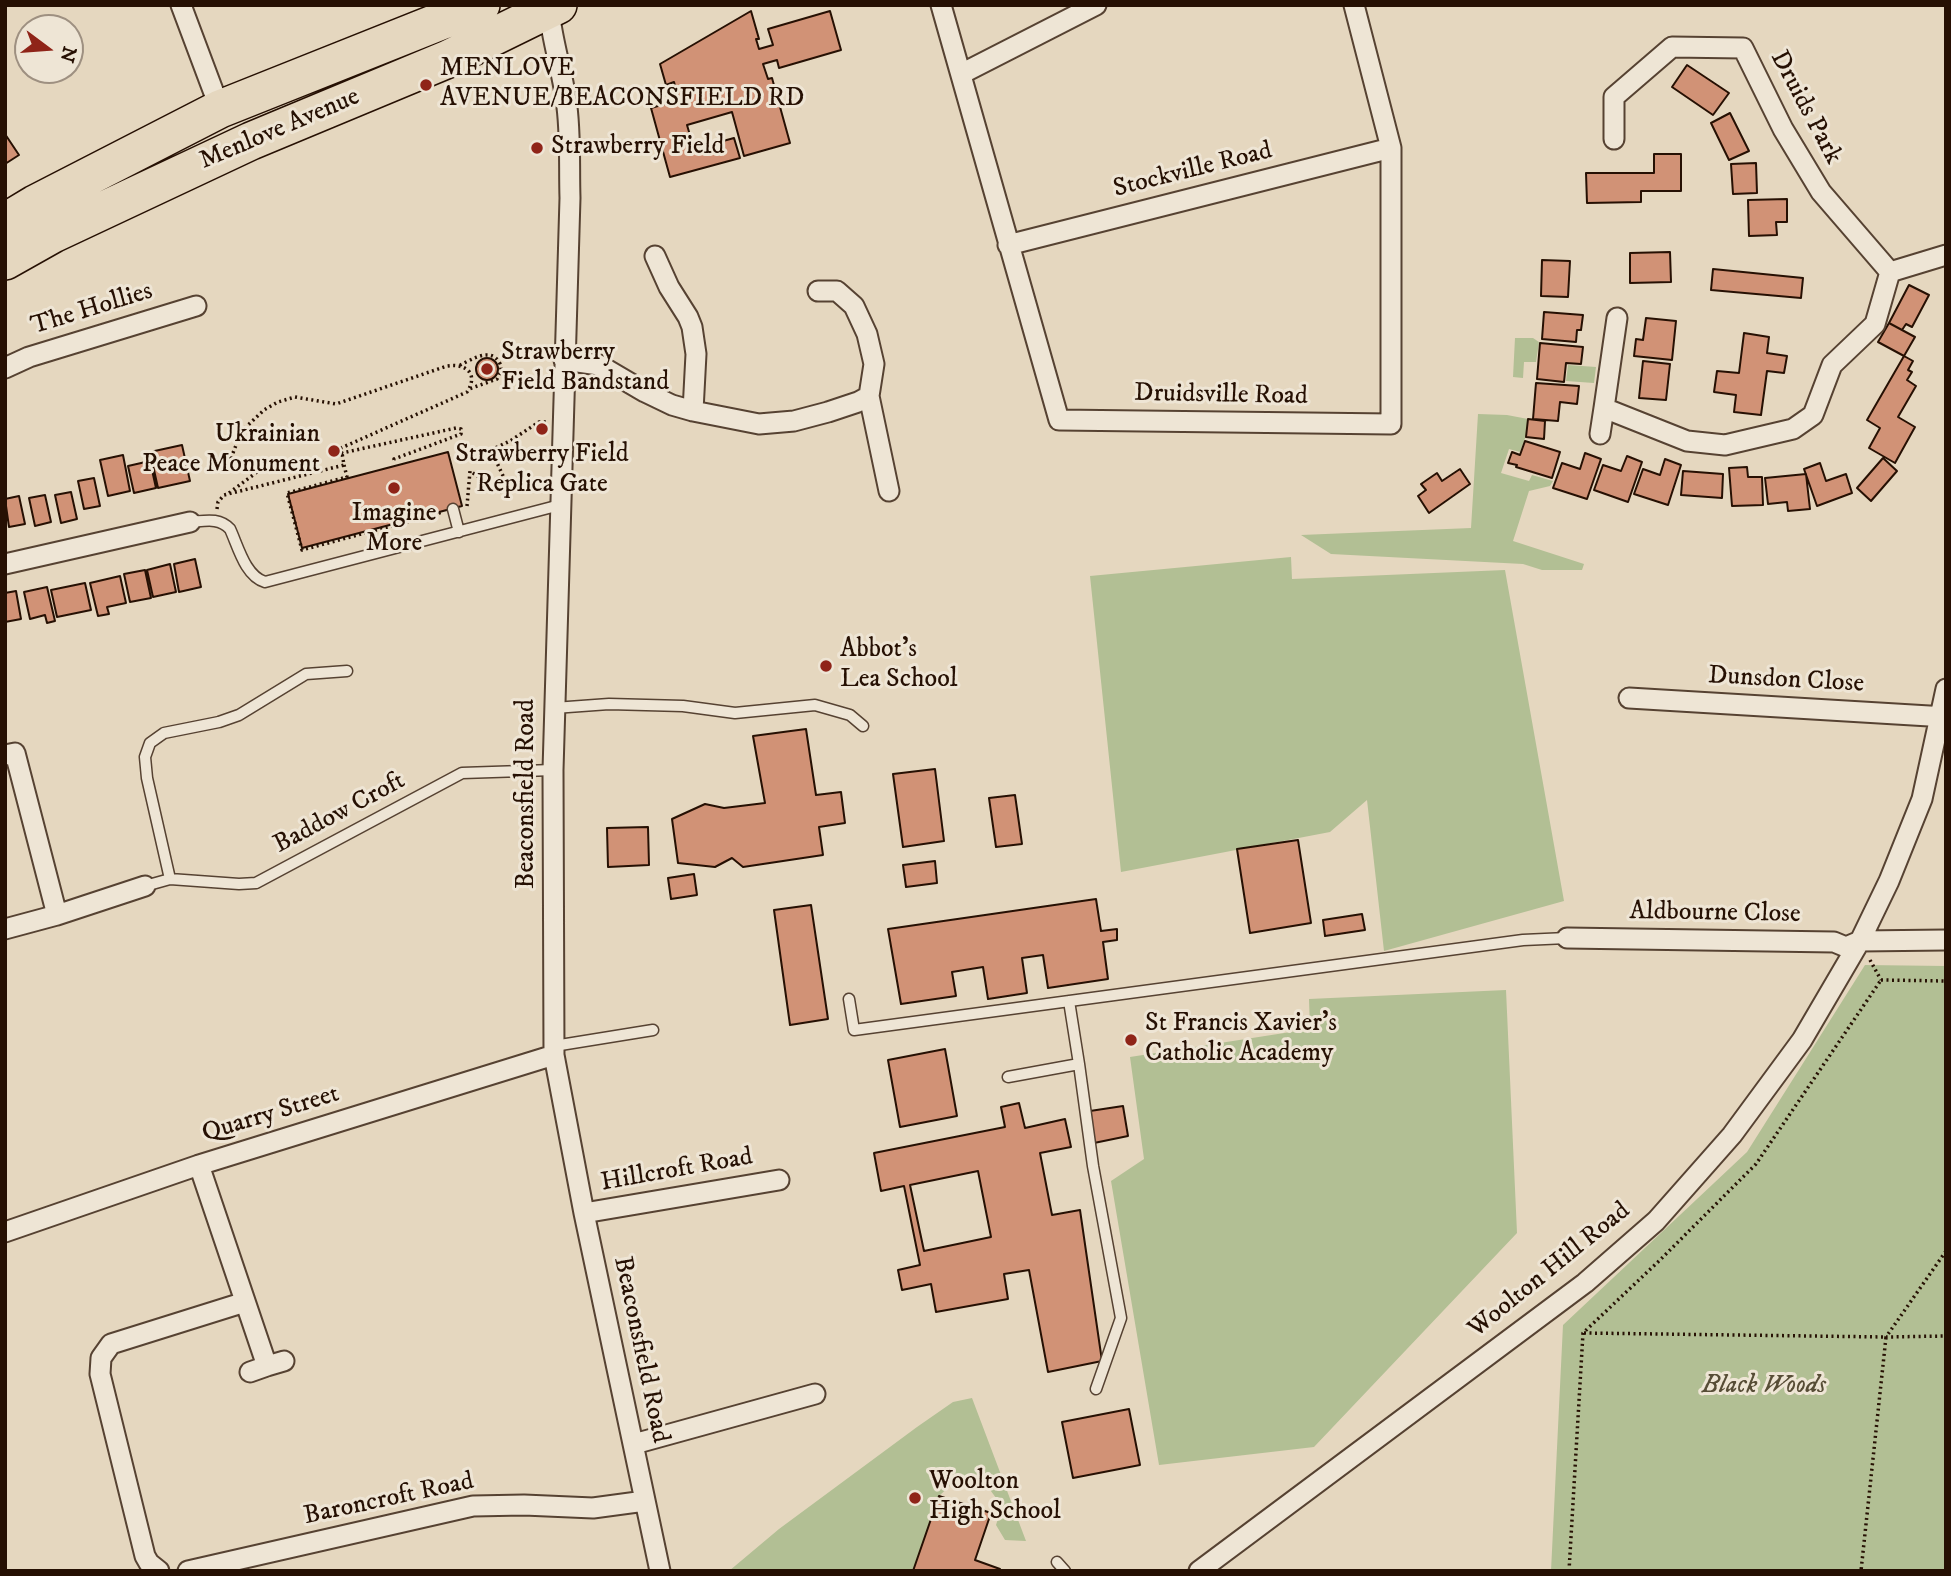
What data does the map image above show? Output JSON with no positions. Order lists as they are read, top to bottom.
{
  "streets": {
    "highway": ["Menlove Avenue"],
    "street": [
      "Druids Park",
      "Stockville Road",
      "The Hollies",
      "Druidsville Road",
      "Dunsdon Close",
      "Beaconsfield Road",
      "Aldbourne Close",
      "Quarry Street",
      "Hillcroft Road",
      "Woolton Hill Road",
      "Baroncroft Road"
    ],
    "lane": ["Baddow Croft"]
  },
  "crossings": [
    ["Menlove Avenue", "Beaconsfield Road"],
    ["Stockville Road", "Druidsville Road"],
    ["Dunsdon Close", "Woolton Hill Road"],
    ["Beaconsfield Road", "Baddow Croft"],
    ["Beaconsfield Road", "Quarry Street"],
    ["Beaconsfield Road", "Hillcroft Road"],
    ["Beaconsfield Road", "Baroncroft Road"],
    ["Aldbourne Close", "Woolton Hill Road"]
  ],
  "parks": ["Black Woods"],
  "places": [
    "MENLOVE AVENUE/BEACONSFIELD RD",
    "Strawberry Field",
    "Strawberry Field Bandstand",
    "Strawberry Field Replica Gate",
    "Ukrainian Peace Monument",
    "Imagine More",
    "Abbot's Lea School",
    "St Francis Xavier's Catholic Academy",
    "Woolton High School"
  ],
  "north": "right"
}
